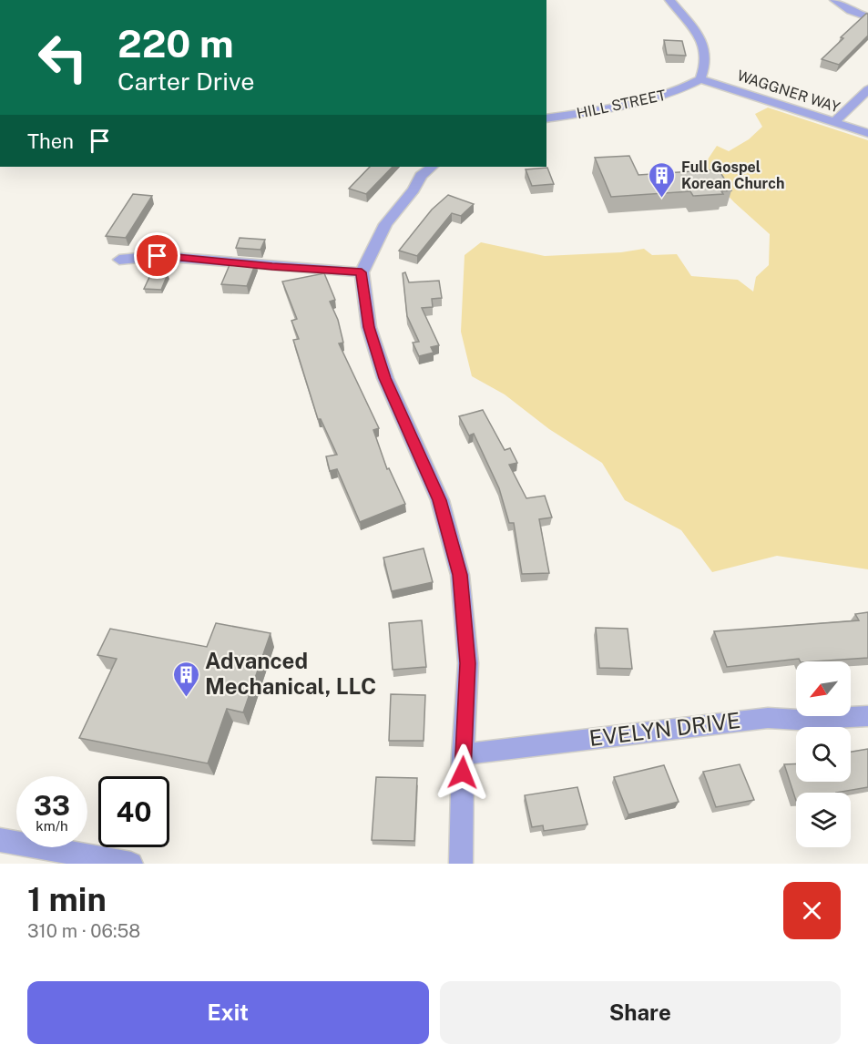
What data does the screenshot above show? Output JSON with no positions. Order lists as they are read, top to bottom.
{
  "streets": {
    "street": ["WAGGNER WAY", "HILL STREET", "EVELYN DRIVE"]
  },
  "crossings": [
    ["WAGGNER WAY", "HILL STREET"]
  ],
  "places": {
    "building": ["Full Gospel Korean Church", "Advanced Mechanical, LLC"]
  },
  "north": "bottom left",
  "page": {
    "turn": ["220 m", "Carter Drive"],
    "then": "Then",
    "speed": "33 km/h",
    "limit": "40",
    "heading": ["1 min", "310 m · 06:58"],
    "buttons": ["Exit", "Share"]
  }
}
